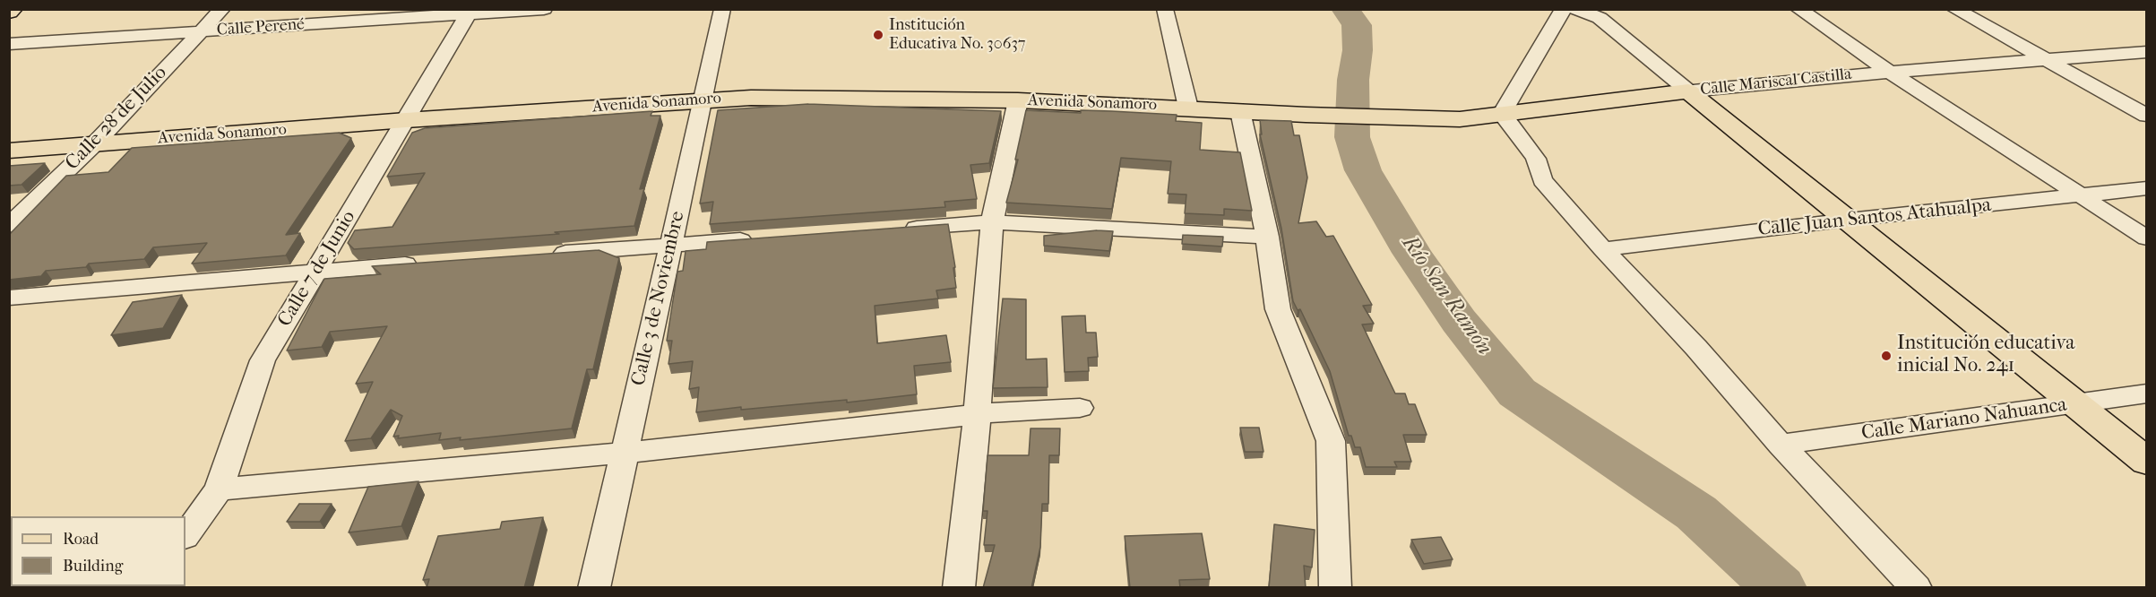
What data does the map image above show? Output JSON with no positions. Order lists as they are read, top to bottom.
{
  "streets": {
    "main road": ["Calle Mariscal Castilla", "Avenida Sonamoro"],
    "street": [
      "Calle Perené",
      "Calle 28 de Julio",
      "Calle Juan Santos Atahualpa",
      "Calle 7 de Junio",
      "Calle 3 de Noviembre",
      "Calle Mariano Nahuanca"
    ]
  },
  "crossings": [
    ["Calle Perené", "Calle 28 de Julio"],
    ["Calle Perené", "Calle 7 de Junio"],
    ["Calle Mariscal Castilla", "Avenida Sonamoro"],
    ["Avenida Sonamoro", "Calle 28 de Julio"],
    ["Avenida Sonamoro", "Calle 7 de Junio"],
    ["Avenida Sonamoro", "Calle 3 de Noviembre"]
  ],
  "water": ["Río San Ramón"],
  "places": ["Institución Educativa No. 30637", "Institución educativa inicial No. 241"],
  "legend": ["Road", "Building"]
}
